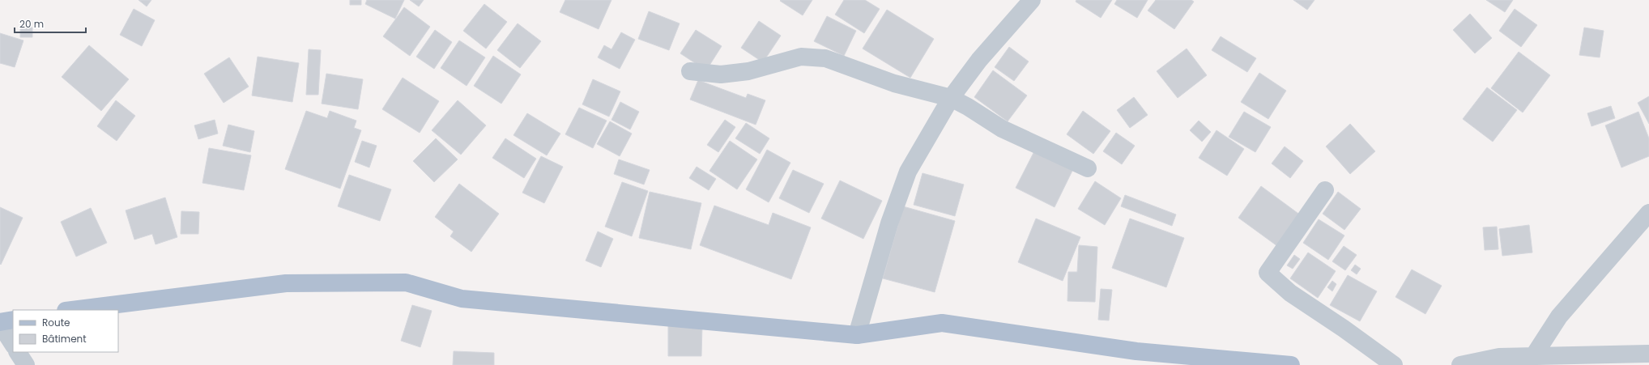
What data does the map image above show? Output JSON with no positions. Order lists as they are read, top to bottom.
{
  "legend": ["Route", "Bâtiment"],
  "scale_bar": "20 m"
}
